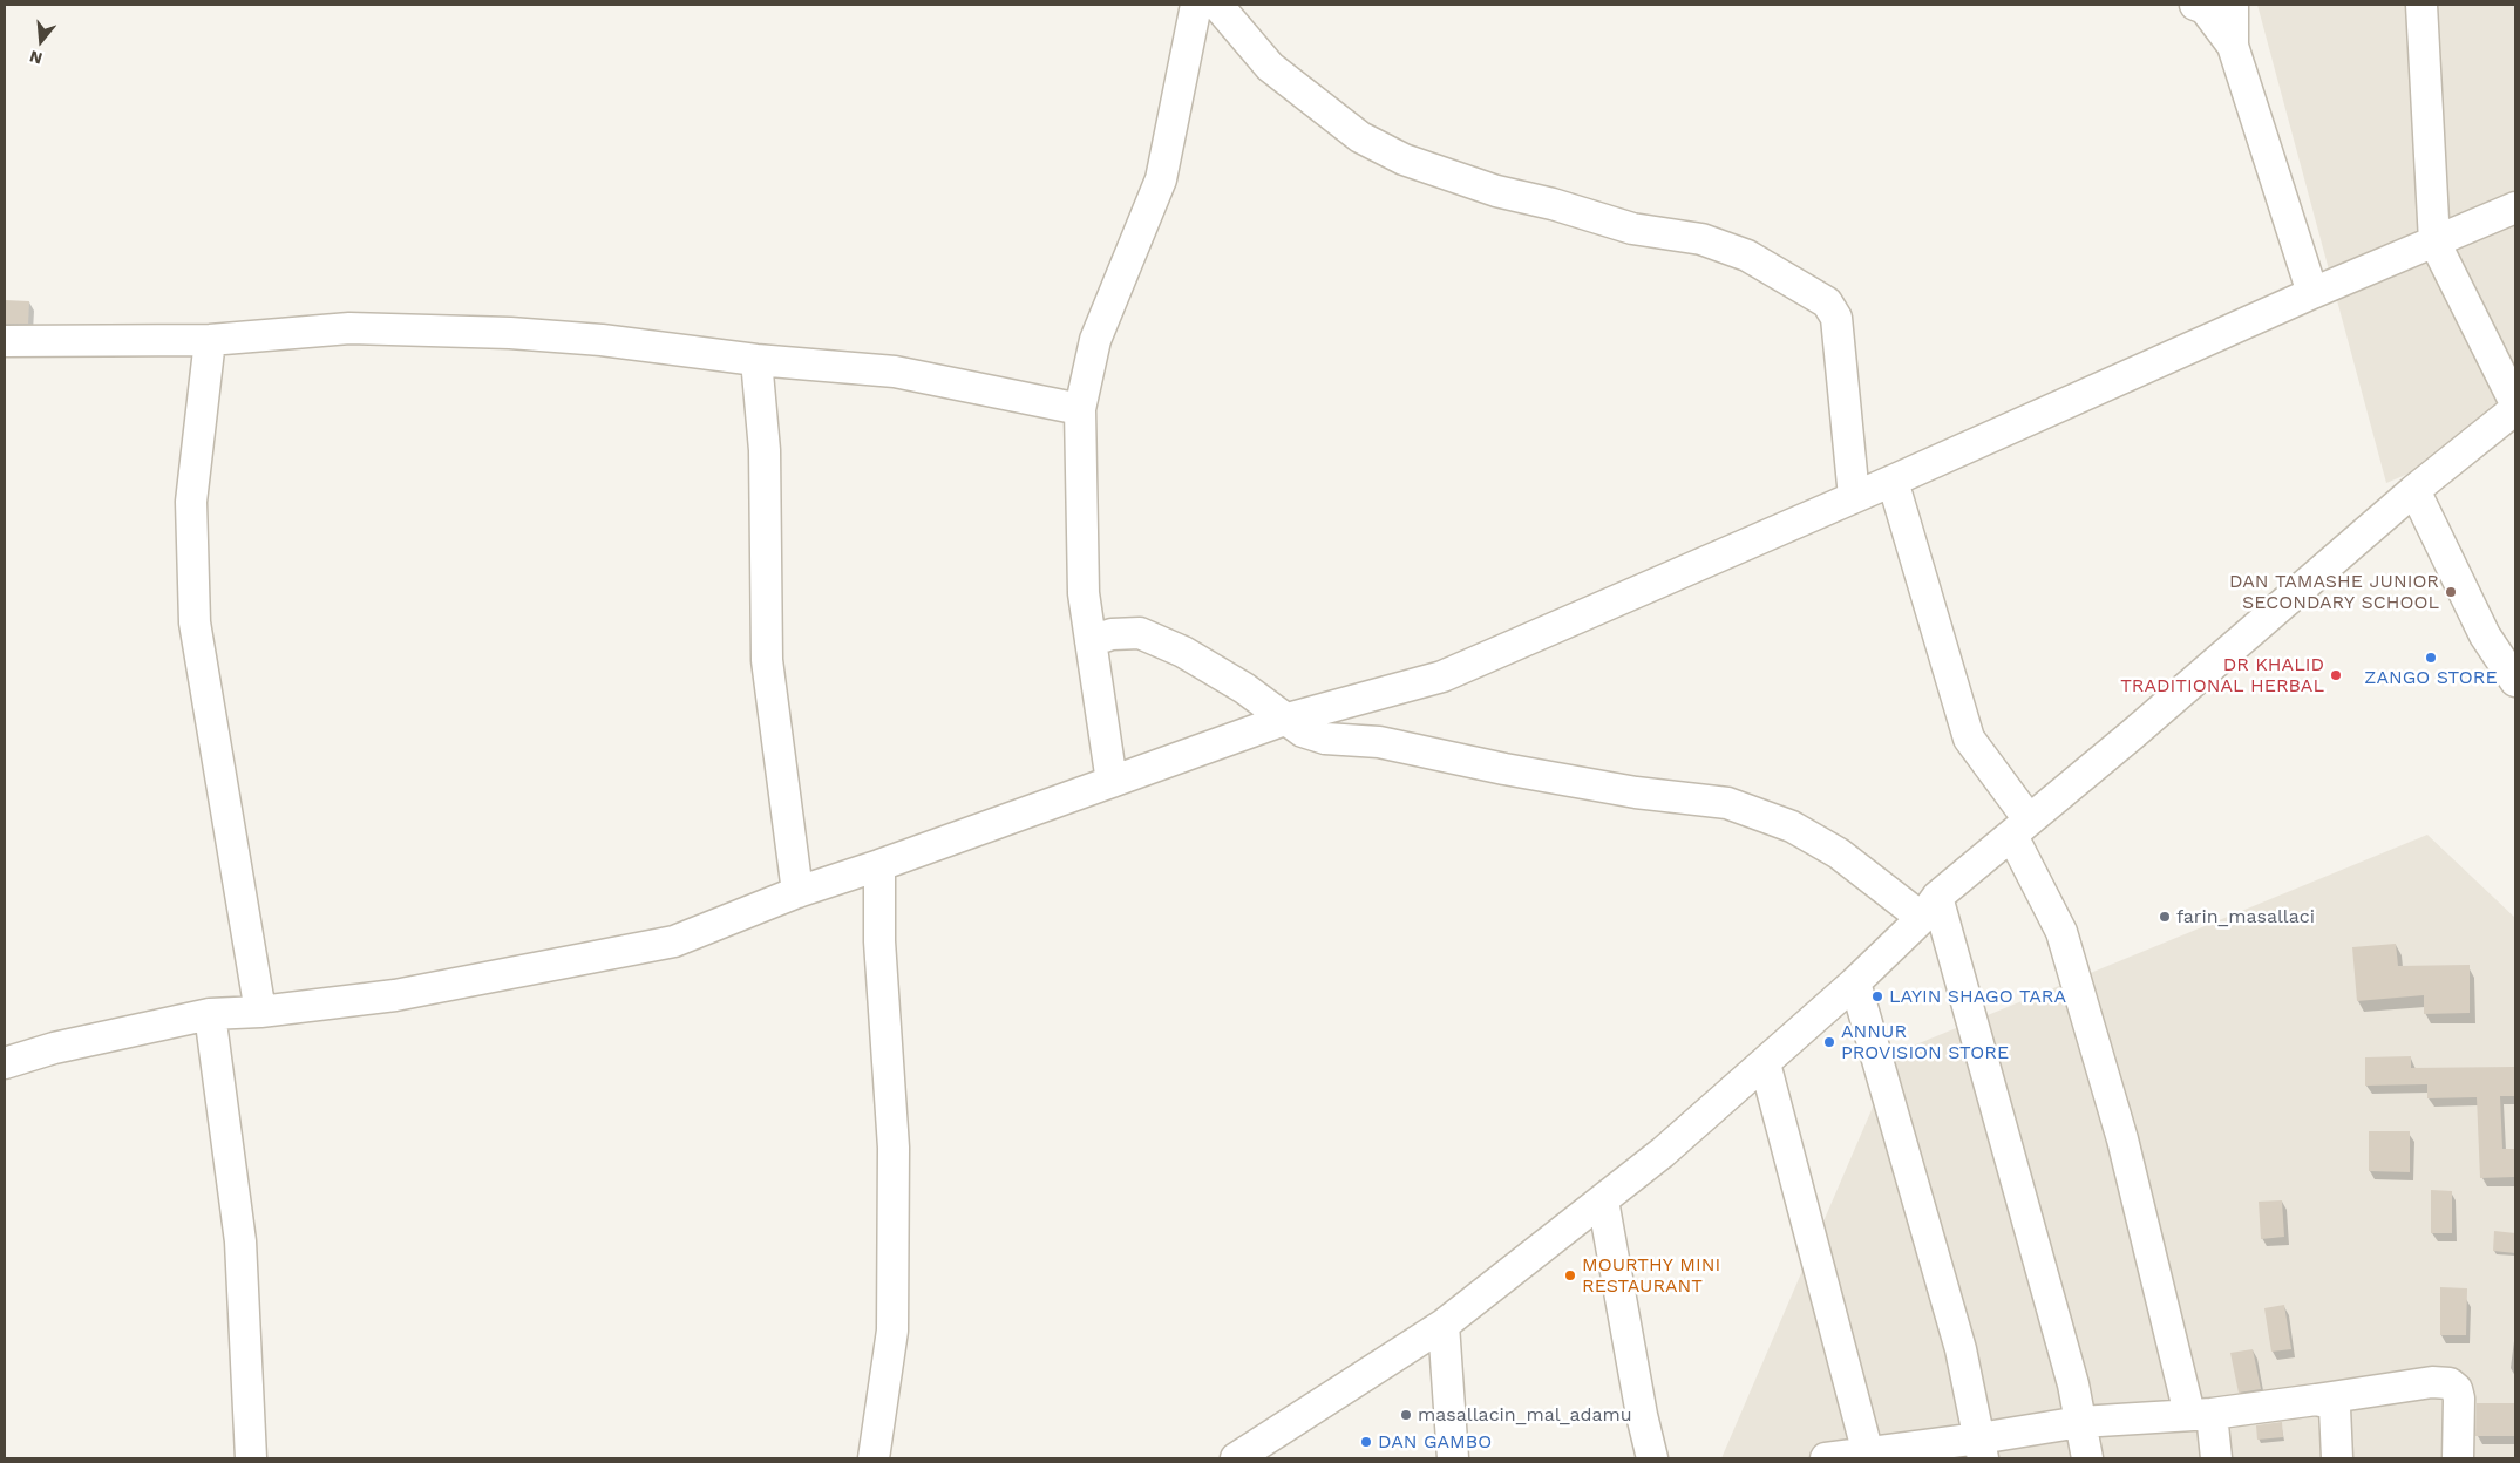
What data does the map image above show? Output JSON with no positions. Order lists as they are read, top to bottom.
{
  "places": [
    "DAN TAMASHE JUNIOR SECONDARY SCHOOL",
    "ZANGO STORE",
    "DR KHALID TRADITIONAL HERBAL",
    "farin_masallaci",
    "LAYIN SHAGO TARA",
    "ANNUR PROVISION STORE",
    "MOURTHY MINI RESTAURANT",
    "masallacin_mal_adamu",
    "DAN GAMBO"
  ],
  "north": "bottom"
}
